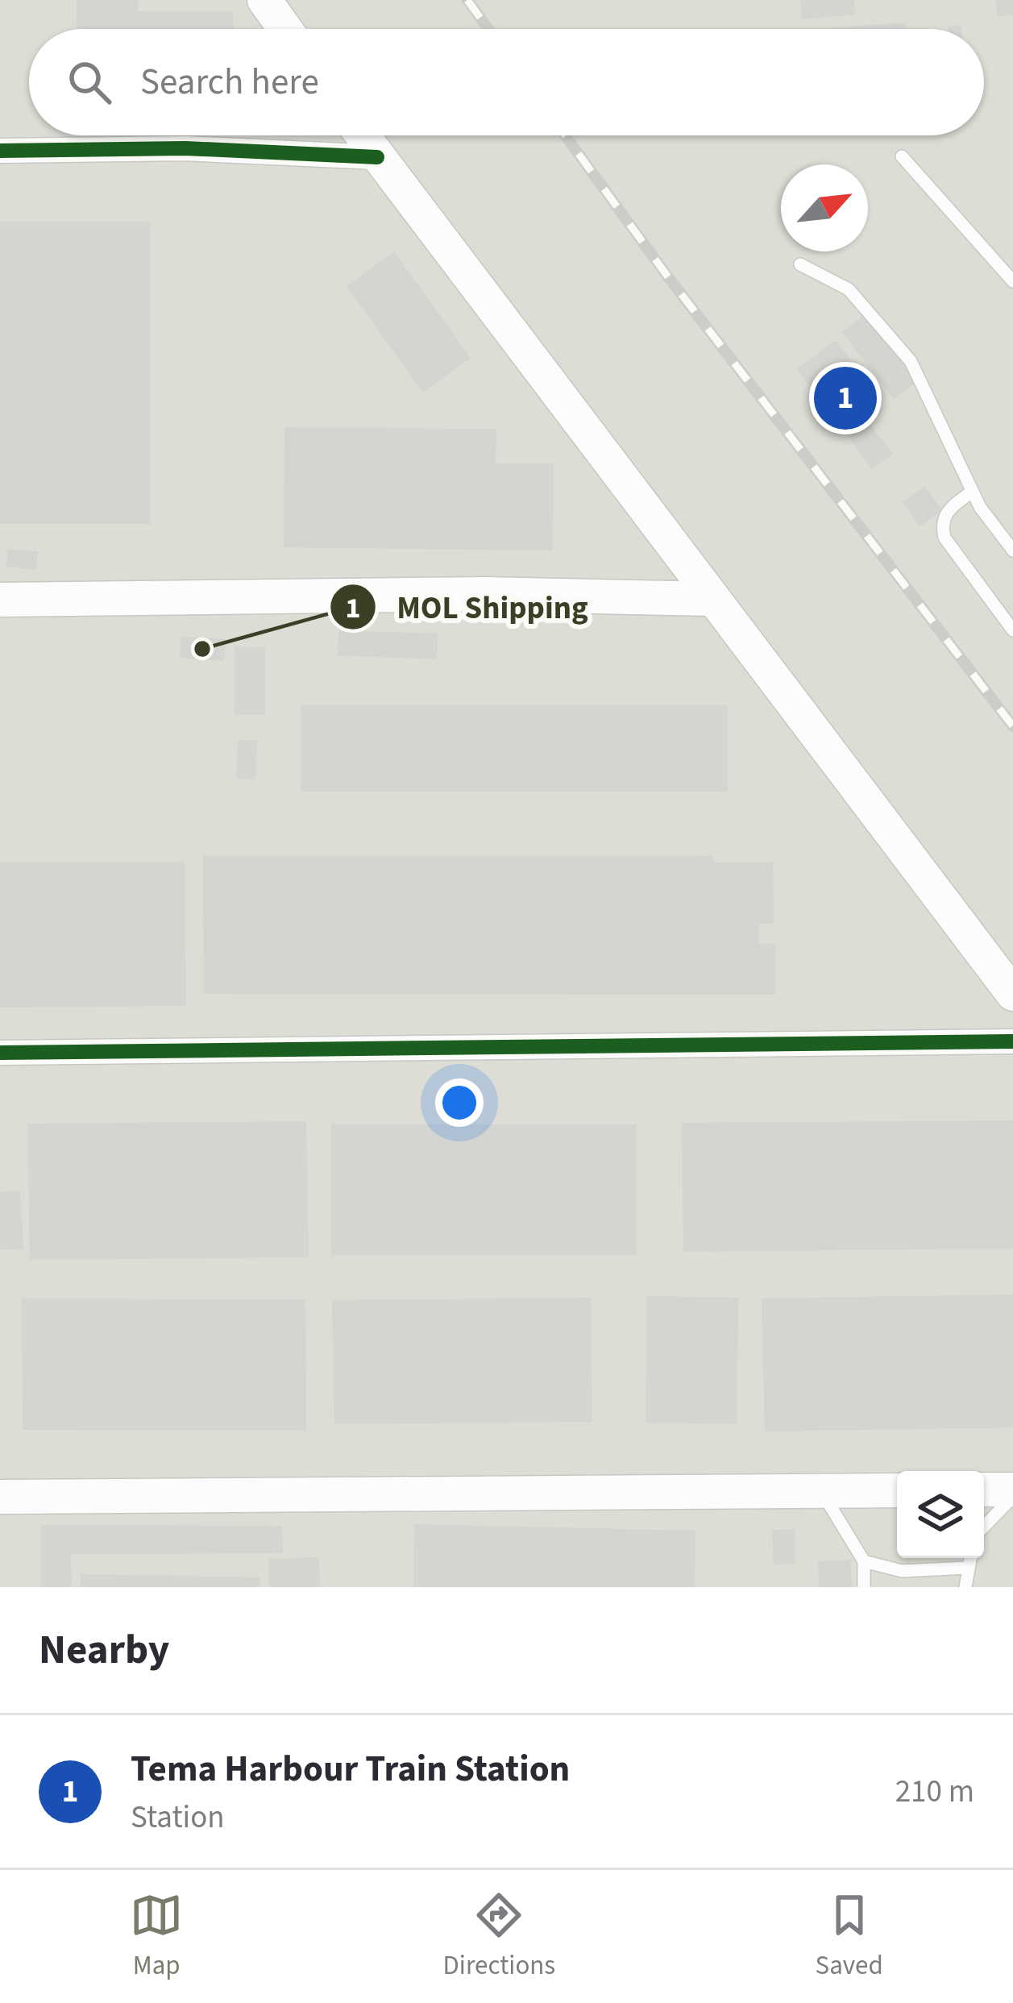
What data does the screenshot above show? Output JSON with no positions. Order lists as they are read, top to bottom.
{
  "places": ["MOL Shipping"],
  "north": "top right",
  "page": {
    "search": "Search here",
    "pins": "1",
    "heading": "Nearby",
    "list": [
      {
        "mark": "1",
        "name": "Tema Harbour Train Station",
        "note": "Station",
        "value": "210 m"
      }
    ],
    "nav": ["Map", "Directions", "Saved"]
  }
}
